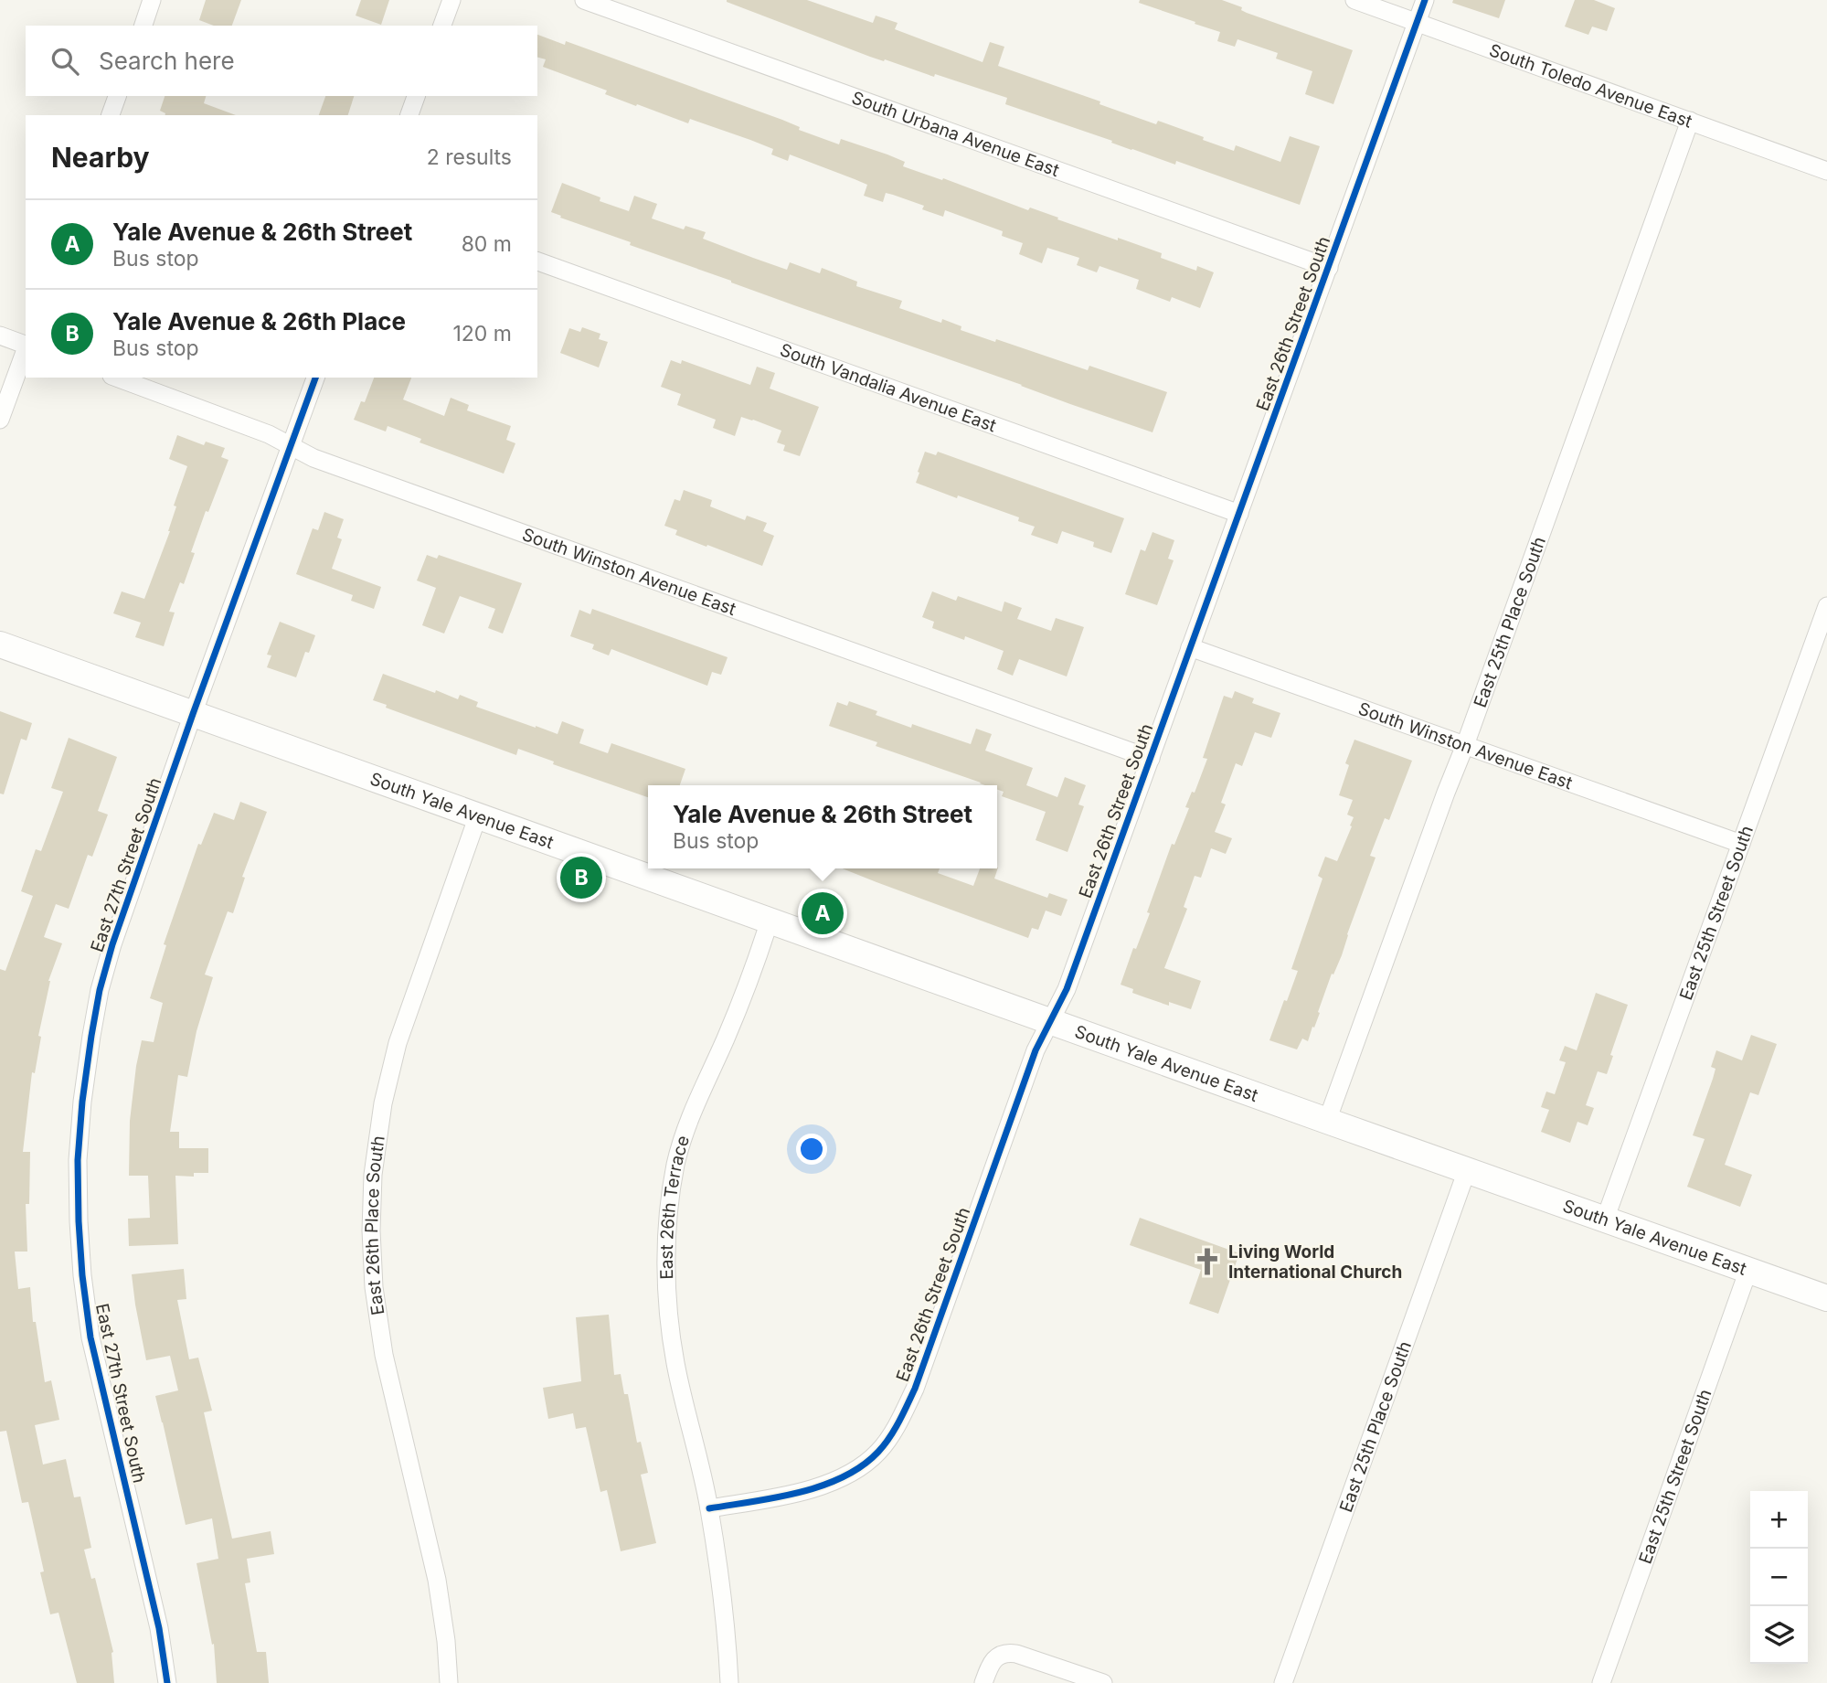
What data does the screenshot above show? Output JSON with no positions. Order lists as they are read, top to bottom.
{
  "streets": {
    "main road": ["South Yale Avenue East"],
    "street": [
      "South Toledo Avenue East",
      "South Urbana Avenue East",
      "East 26th Street South",
      "South Vandalia Avenue East",
      "South Winston Avenue East",
      "East 25th Place South",
      "East 27th Street South",
      "East 25th Street South",
      "East 26th Terrace",
      "East 26th Place South"
    ]
  },
  "crossings": [
    ["South Toledo Avenue East", "East 26th Street South"],
    ["South Toledo Avenue East", "East 25th Place South"],
    ["South Urbana Avenue East", "East 26th Street South"],
    ["East 26th Street South", "South Vandalia Avenue East"],
    ["East 26th Street South", "South Winston Avenue East"],
    ["East 26th Street South", "South Yale Avenue East"],
    ["East 26th Street South", "East 26th Terrace"],
    ["South Winston Avenue East", "East 25th Place South"],
    ["South Winston Avenue East", "East 27th Street South"],
    ["South Winston Avenue East", "East 25th Street South"],
    ["East 25th Place South", "South Yale Avenue East"],
    ["South Yale Avenue East", "East 27th Street South"],
    ["South Yale Avenue East", "East 25th Street South"],
    ["South Yale Avenue East", "East 26th Terrace"],
    ["South Yale Avenue East", "East 26th Place South"]
  ],
  "places": {
    "church": ["Living World International Church"]
  },
  "page": {
    "search": "Search here",
    "heading": ["Nearby", "2 results"],
    "list": [
      {
        "mark": "A",
        "name": "Yale Avenue & 26th Street",
        "note": "Bus stop",
        "value": "80 m"
      },
      {
        "mark": "B",
        "name": "Yale Avenue & 26th Place",
        "note": "Bus stop",
        "value": "120 m"
      }
    ],
    "popup": ["Yale Avenue & 26th Street", "Bus stop"],
    "pins": ["B", "A"],
    "map_buttons": ["+", "−"]
  }
}
